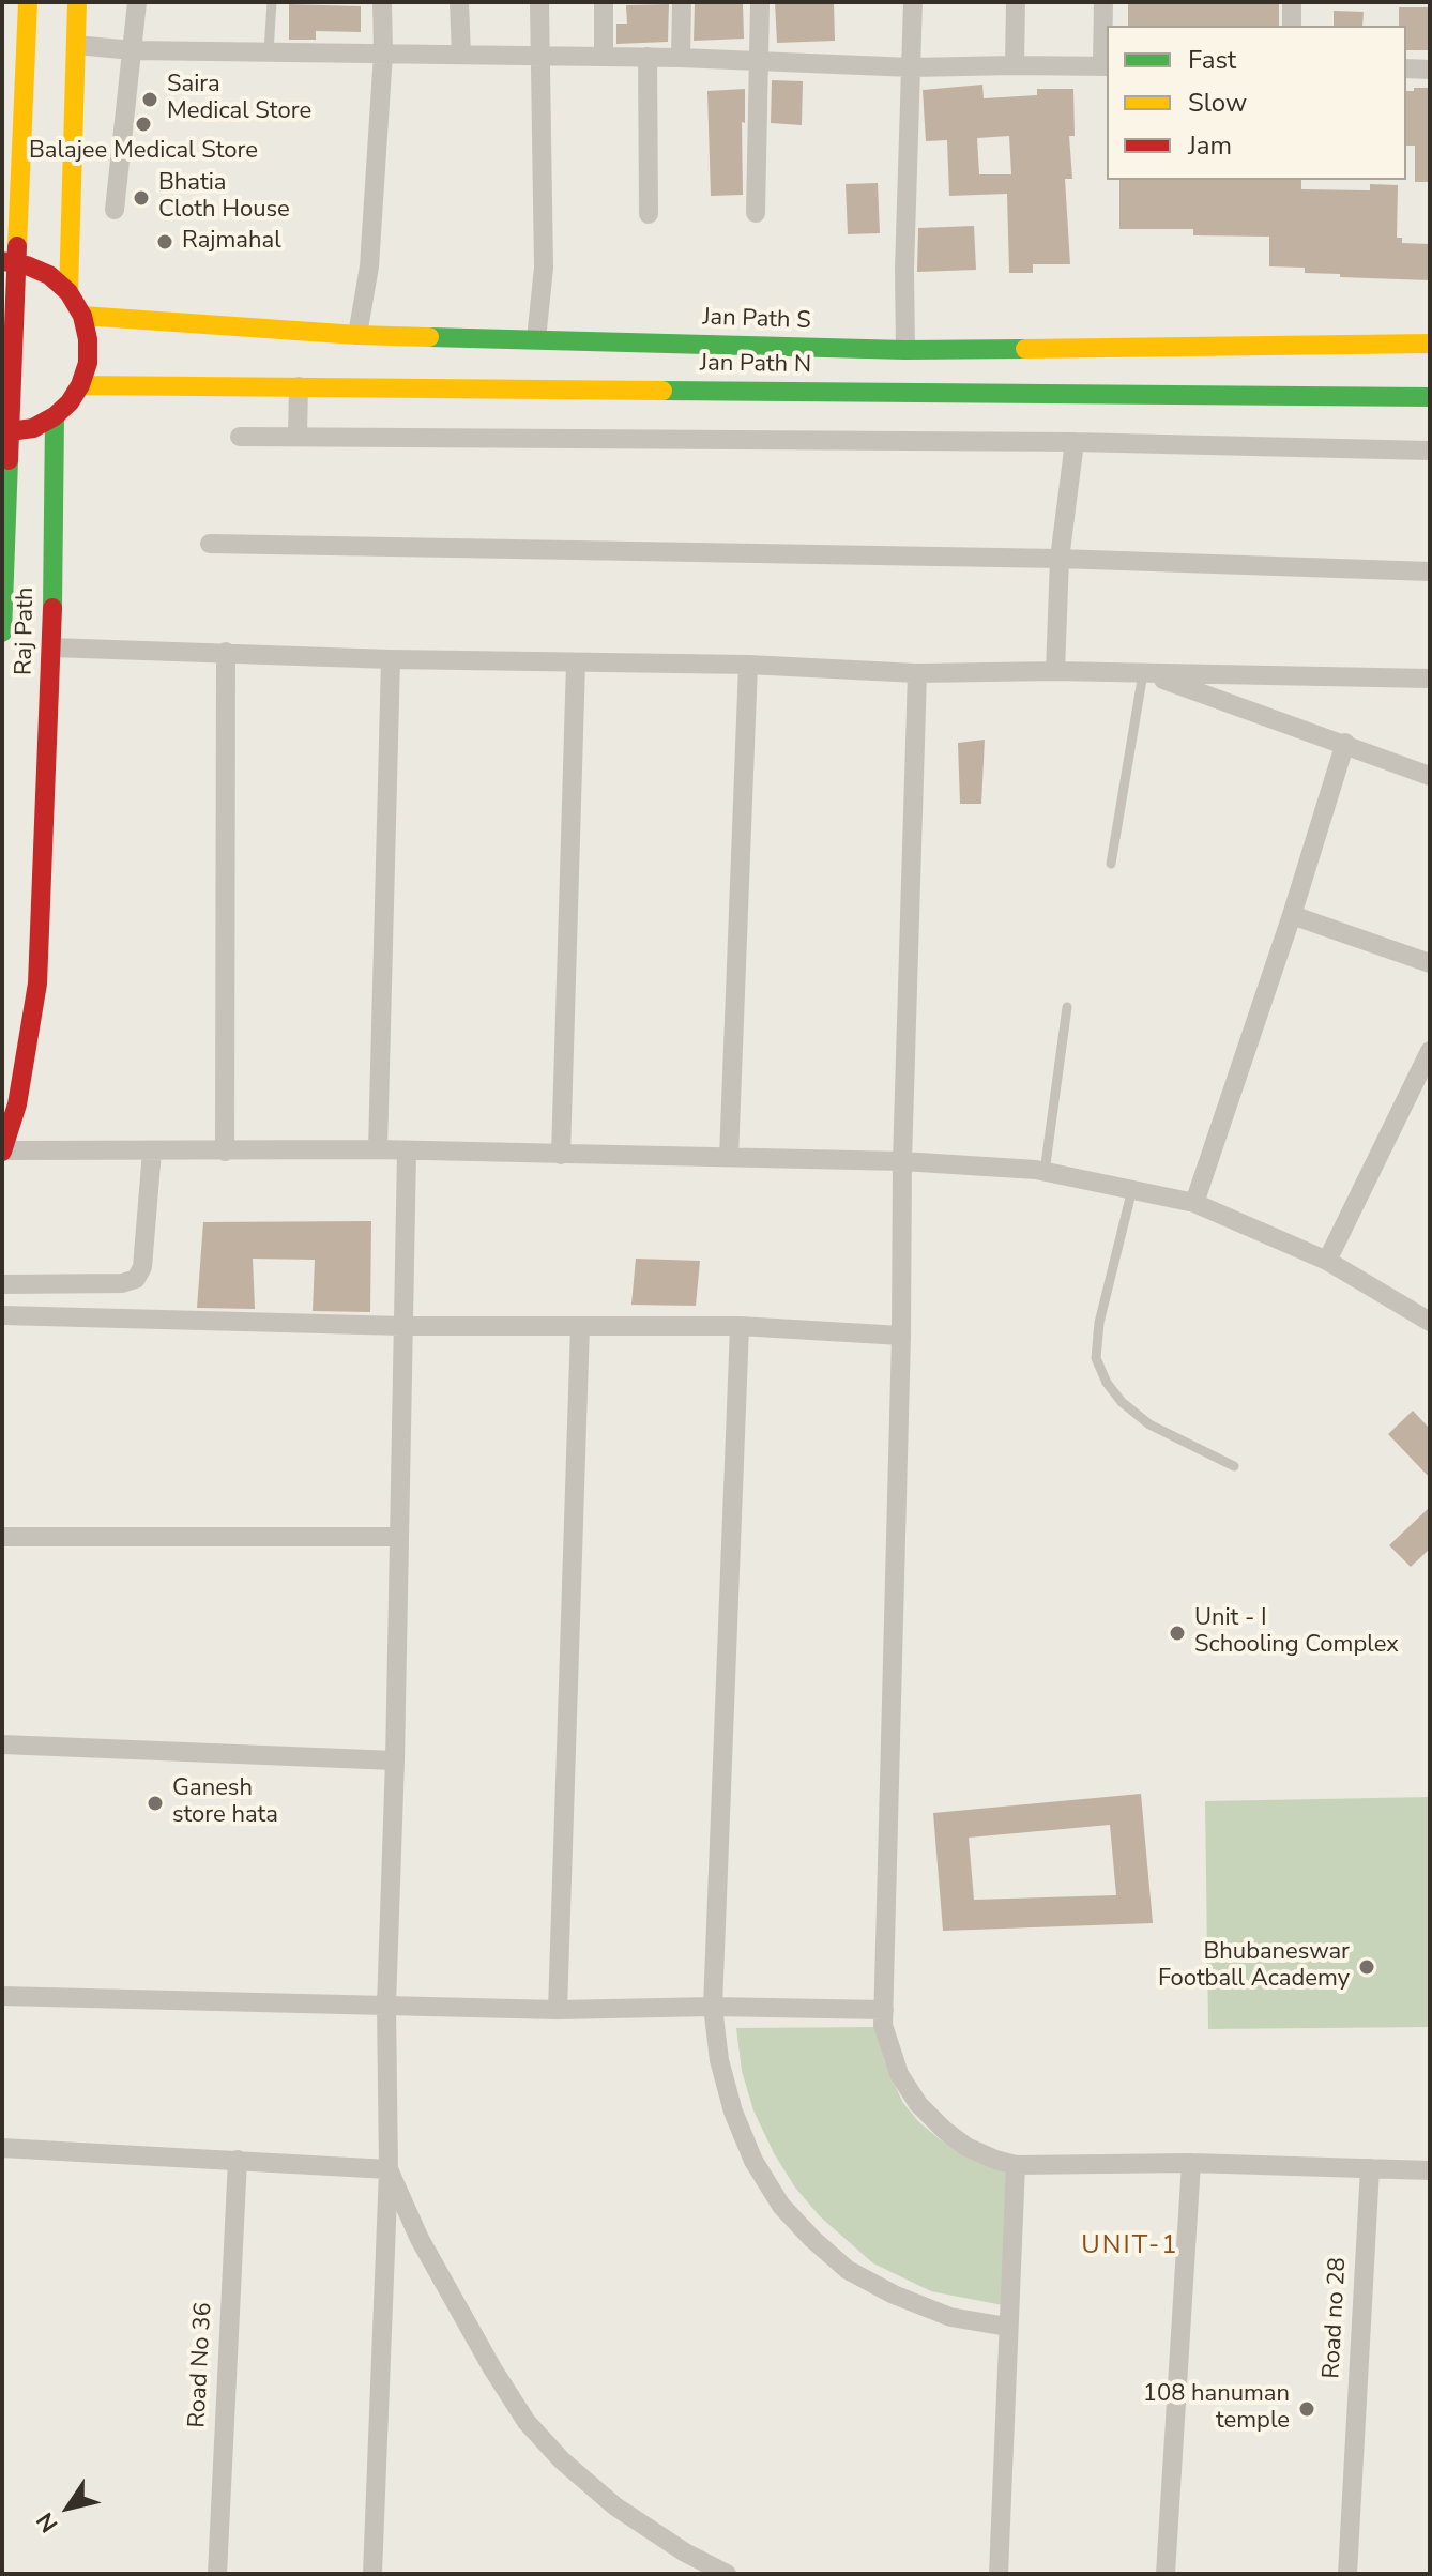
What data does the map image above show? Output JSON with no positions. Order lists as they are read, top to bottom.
{
  "streets": {
    "main road": ["Jan Path S", "Jan Path N", "Raj Path"],
    "street": ["Road no 28", "Road No 36"]
  },
  "districts": ["UNIT-1"],
  "places": [
    "Saira Medical Store",
    "Balajee Medical Store",
    "Bhatia Cloth House",
    "Rajmahal",
    "Unit - I Schooling Complex",
    "Ganesh store hata",
    "Bhubaneswar Football Academy",
    "108 hanuman temple"
  ],
  "legend": ["Fast", "Slow", "Jam"],
  "north": "bottom left"
}
